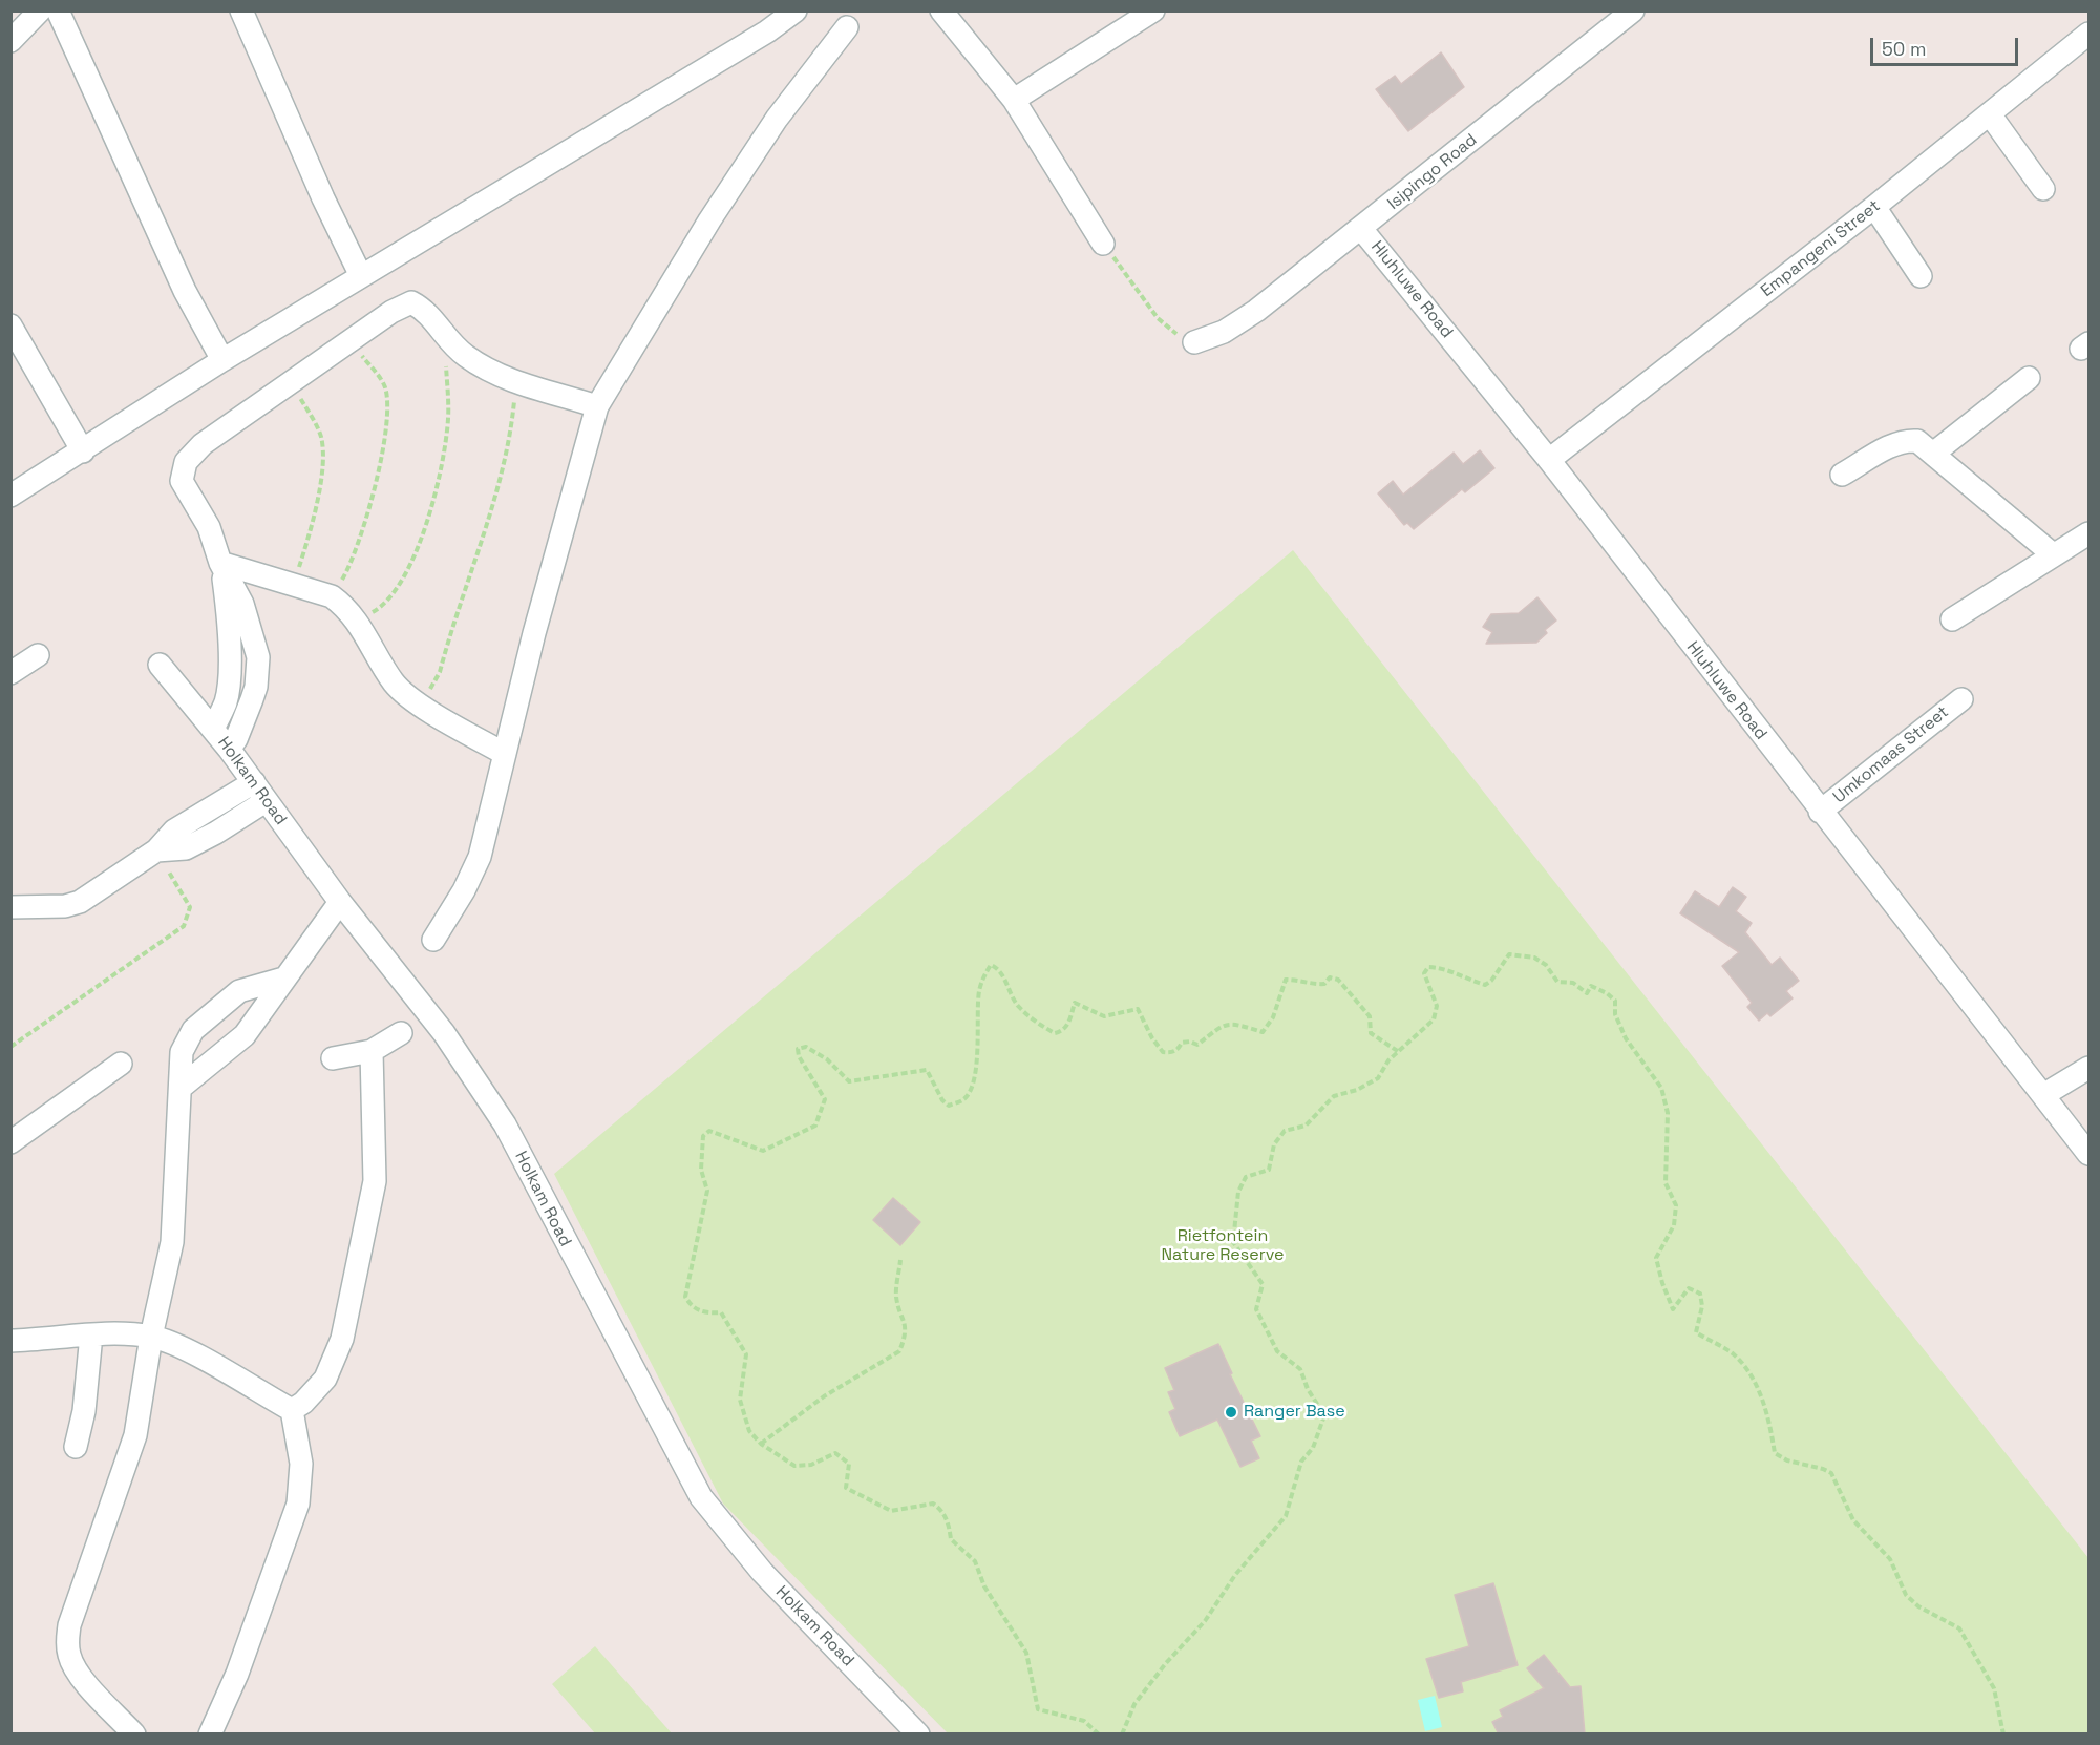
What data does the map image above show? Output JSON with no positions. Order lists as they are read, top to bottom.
{
  "streets": {
    "street": [
      "Isipingo Road",
      "Empangeni Street",
      "Hluhluwe Road",
      "Umkomaas Street",
      "Holkam Road"
    ]
  },
  "crossings": [
    ["Isipingo Road", "Hluhluwe Road"],
    ["Empangeni Street", "Hluhluwe Road"],
    ["Hluhluwe Road", "Umkomaas Street"]
  ],
  "parks": ["Rietfontein Nature Reserve"],
  "places": ["Ranger Base"],
  "scale_bar": "50 m"
}
